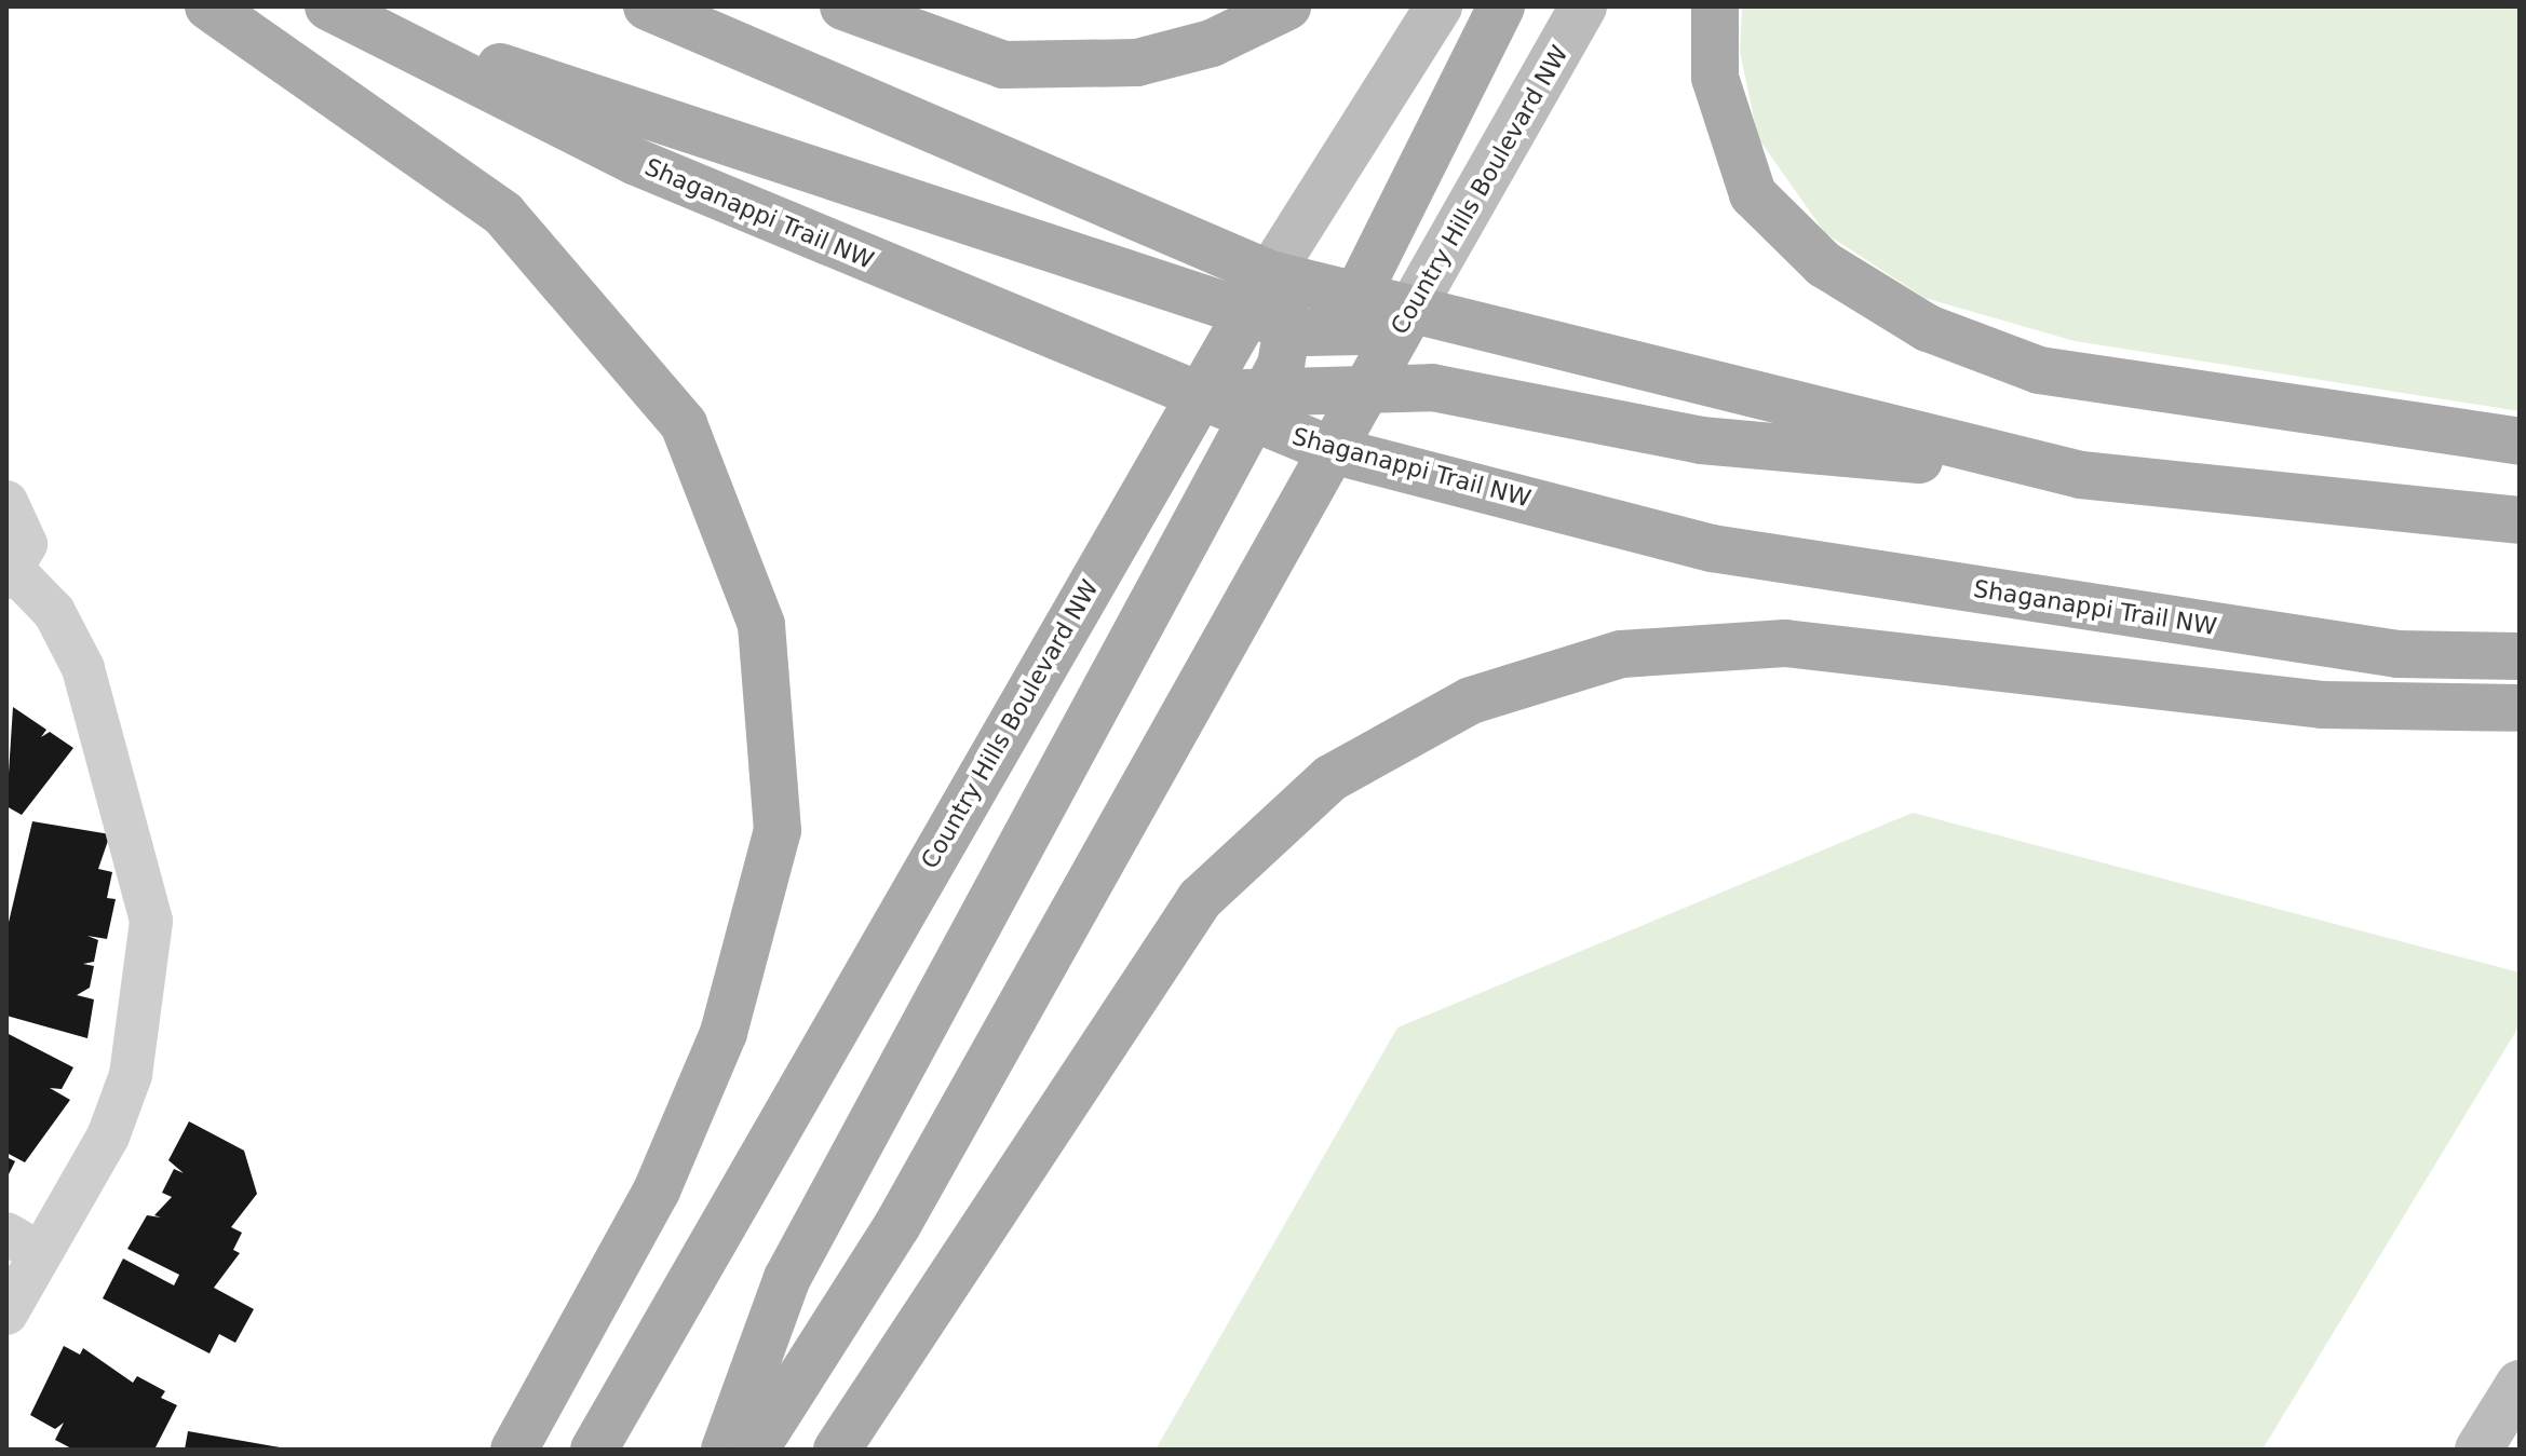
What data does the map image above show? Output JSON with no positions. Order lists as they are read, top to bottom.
{
  "streets": {
    "main road": ["Country Hills Boulevard NW", "Shaganappi Trail NW"]
  },
  "crossings": [
    ["Country Hills Boulevard NW", "Shaganappi Trail NW"]
  ]
}
